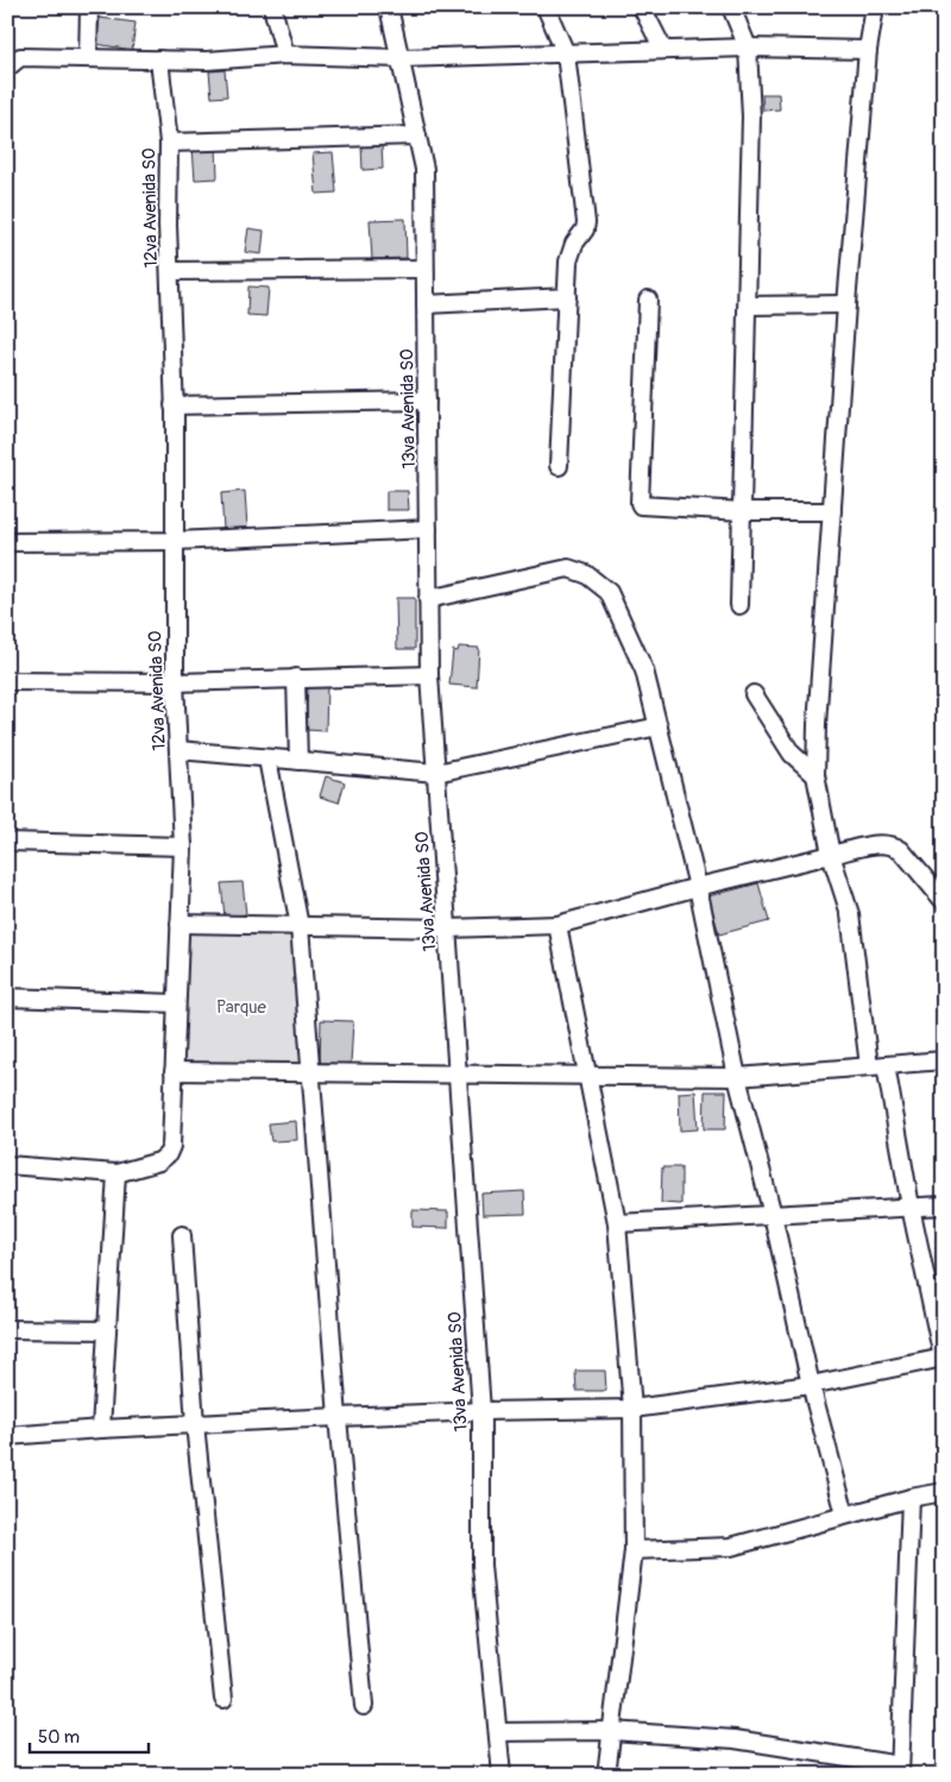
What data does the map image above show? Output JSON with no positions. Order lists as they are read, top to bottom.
{
  "streets": {
    "street": ["12va Avenida SO", "13va Avenida SO"]
  },
  "parks": ["Parque"],
  "scale_bar": "50 m"
}
